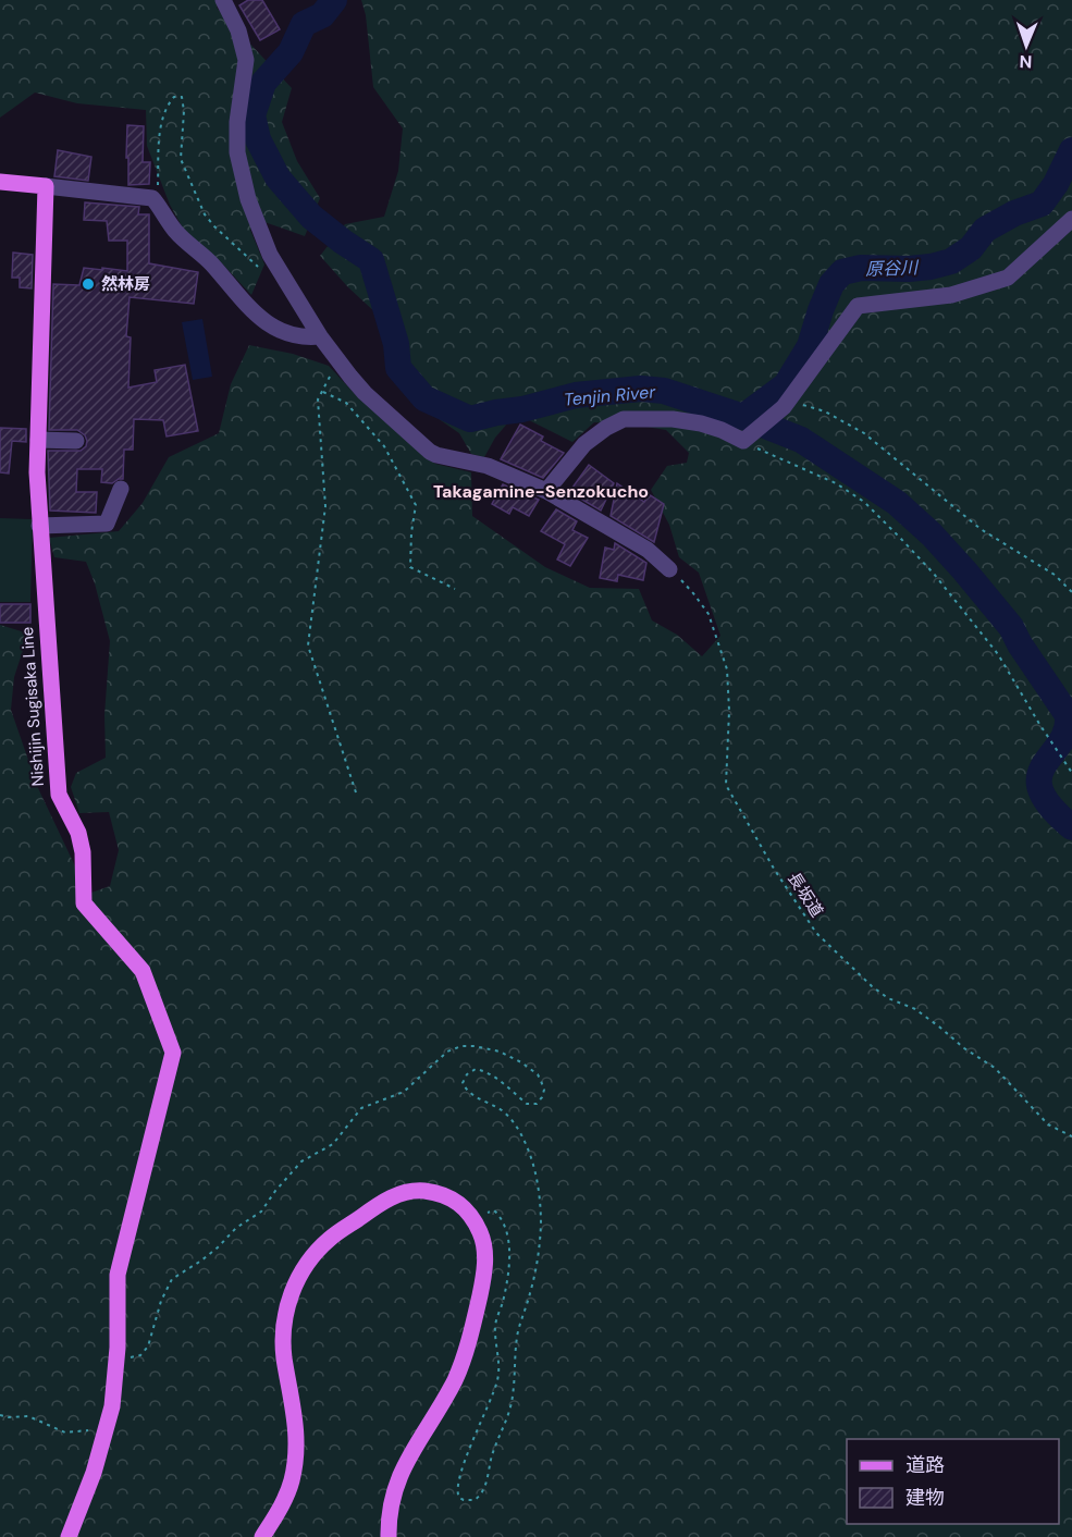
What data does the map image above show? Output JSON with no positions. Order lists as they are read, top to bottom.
{
  "streets": {
    "main road": ["Nishijin Sugisaka Line"],
    "path": ["長坂道"]
  },
  "districts": ["Takagamine-Senzokucho"],
  "water": ["原谷川", "Tenjin River"],
  "places": ["然林房"],
  "legend": ["道路", "建物"],
  "north": "bottom"
}
